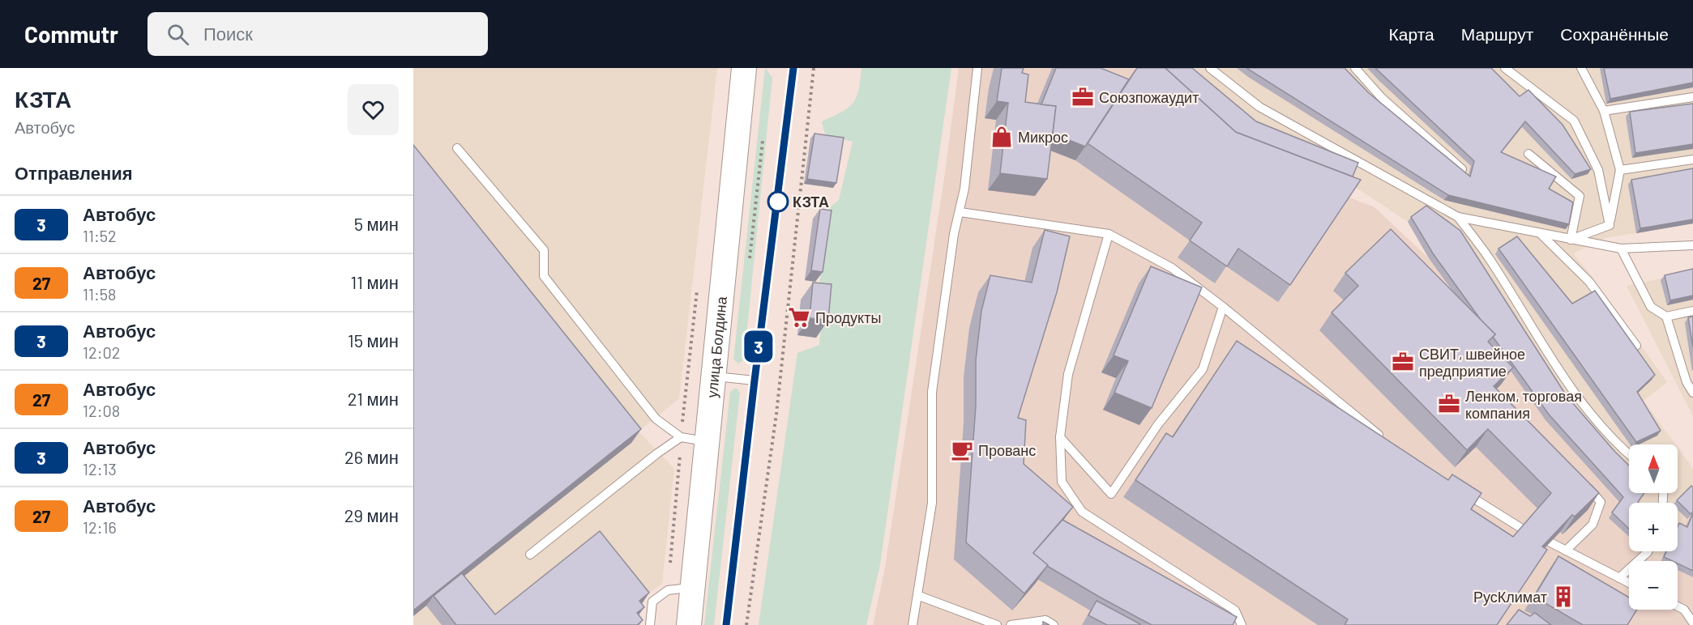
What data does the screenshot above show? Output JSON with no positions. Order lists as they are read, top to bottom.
{
  "streets": {
    "main road": ["улица Болдина"]
  },
  "places": {
    "office": ["Союзпожаудит", "СВИТ, швейное предприятие", "Ленком, торговая компания"],
    "shop": ["Микрос"],
    "other": ["КЗТА"],
    "supermarket": ["Продукты"],
    "cafe": ["Прованс"],
    "building": ["РусКлимат"]
  },
  "lines": ["bus line 3"],
  "north": "top",
  "page": {
    "header": "Commutr",
    "search": "Поиск",
    "nav": ["Карта", "Маршрут", "Сохранённые"],
    "heading": [
      ["КЗТА", "Автобус"],
      "Отправления"
    ],
    "on_map": "3",
    "list": [
      {
        "mark": "3",
        "name": "Автобус",
        "note": "11:52",
        "value": "5 мин"
      },
      {
        "mark": "27",
        "name": "Автобус",
        "note": "11:58",
        "value": "11 мин"
      },
      {
        "mark": "3",
        "name": "Автобус",
        "note": "12:02",
        "value": "15 мин"
      },
      {
        "mark": "27",
        "name": "Автобус",
        "note": "12:08",
        "value": "21 мин"
      },
      {
        "mark": "3",
        "name": "Автобус",
        "note": "12:13",
        "value": "26 мин"
      },
      {
        "mark": "27",
        "name": "Автобус",
        "note": "12:16",
        "value": "29 мин"
      }
    ],
    "map_buttons": ["+", "−"]
  }
}
